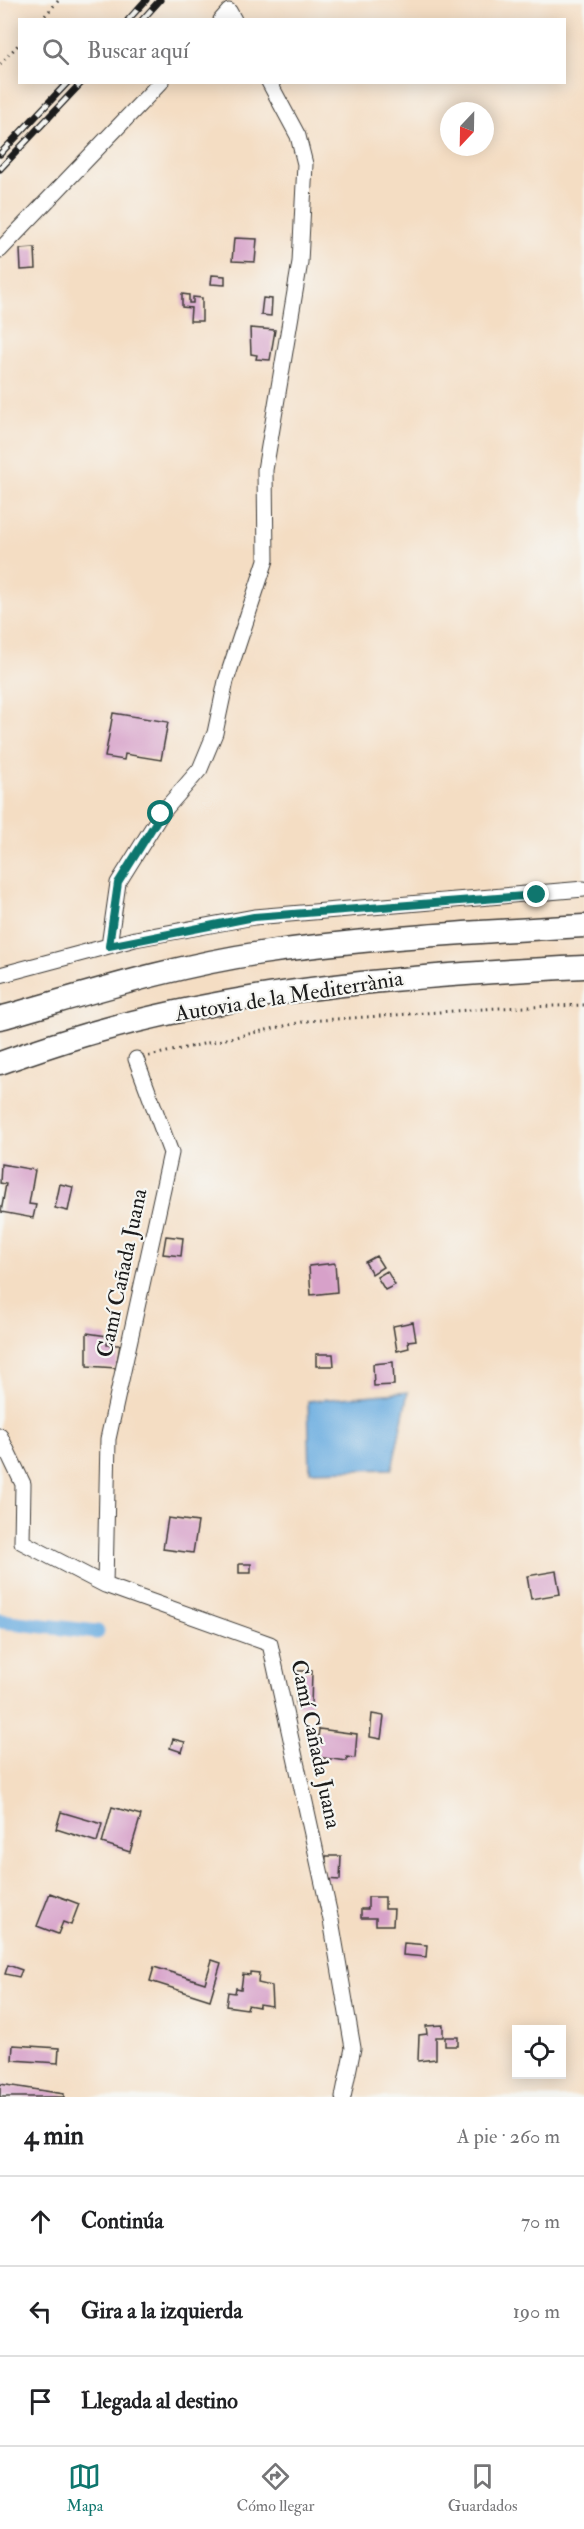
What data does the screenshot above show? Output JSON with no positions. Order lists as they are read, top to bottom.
{
  "streets": {
    "highway": ["Autovia de la Mediterrània"],
    "street": ["Camí Cañada Juana"]
  },
  "north": "bottom",
  "page": {
    "search": "Buscar aquí",
    "heading": ["4 min", "A pie · 260 m"],
    "list": [
      ["Continúa", "70 m"],
      ["Gira a la izquierda", "190 m"],
      "Llegada al destino"
    ],
    "nav": ["Mapa", "Cómo llegar", "Guardados"]
  }
}
